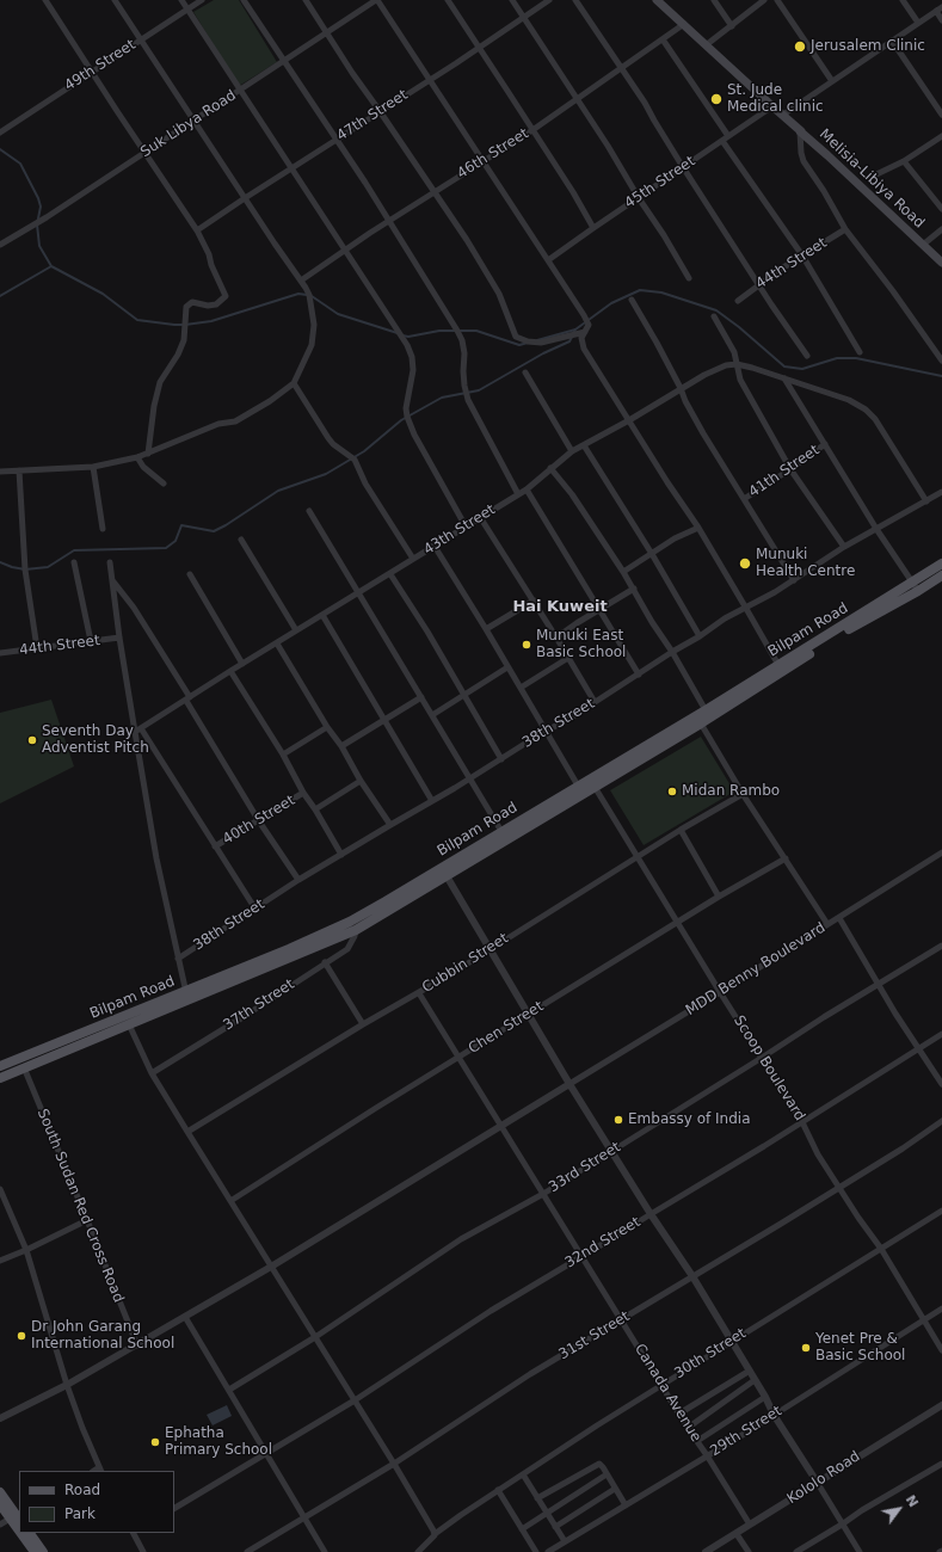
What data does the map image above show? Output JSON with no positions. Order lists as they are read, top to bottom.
{
  "streets": {
    "main road": ["Melisia-Libiya Road", "Bilpam Road"],
    "street": [
      "49th Street",
      "47th Street",
      "Suk Libya Road",
      "46th Street",
      "45th Street",
      "44th Street",
      "41th Street",
      "43th Street",
      "38th Street",
      "40th Street",
      "Cubbin Street",
      "MDD Benny Boulevard",
      "37th Street",
      "Chen Street",
      "Scoop Boulevard",
      "33rd Street",
      "South Sudan Red Cross Road",
      "32nd Street",
      "31st Street",
      "30th Street",
      "Canada Avenue",
      "29th Street",
      "Kololo Road"
    ]
  },
  "crossings": [
    ["46th Street", "Melisia-Libiya Road"],
    ["Melisia-Libiya Road", "45th Street"],
    ["Bilpam Road", "37th Street"],
    ["Bilpam Road", "Scoop Boulevard"],
    ["Bilpam Road", "South Sudan Red Cross Road"],
    ["Cubbin Street", "Scoop Boulevard"],
    ["Cubbin Street", "Canada Avenue"],
    ["MDD Benny Boulevard", "Scoop Boulevard"],
    ["Chen Street", "Scoop Boulevard"],
    ["Chen Street", "Canada Avenue"],
    ["Scoop Boulevard", "33rd Street"],
    ["Scoop Boulevard", "32nd Street"],
    ["Scoop Boulevard", "31st Street"],
    ["Scoop Boulevard", "30th Street"],
    ["Scoop Boulevard", "29th Street"],
    ["33rd Street", "Canada Avenue"],
    ["32nd Street", "Canada Avenue"],
    ["31st Street", "Canada Avenue"],
    ["30th Street", "Canada Avenue"],
    ["Canada Avenue", "29th Street"],
    ["Canada Avenue", "Kololo Road"]
  ],
  "districts": ["Hai Kuweit"],
  "places": [
    "Jerusalem Clinic",
    "St. Jude Medical clinic",
    "Munuki Health Centre",
    "Munuki East Basic School",
    "Seventh Day Adventist Pitch",
    "Midan Rambo",
    "Embassy of India",
    "Dr John Garang International School",
    "Yenet Pre & Basic School",
    "Ephatha Primary School"
  ],
  "legend": ["Road", "Park"],
  "north": "top right"
}
